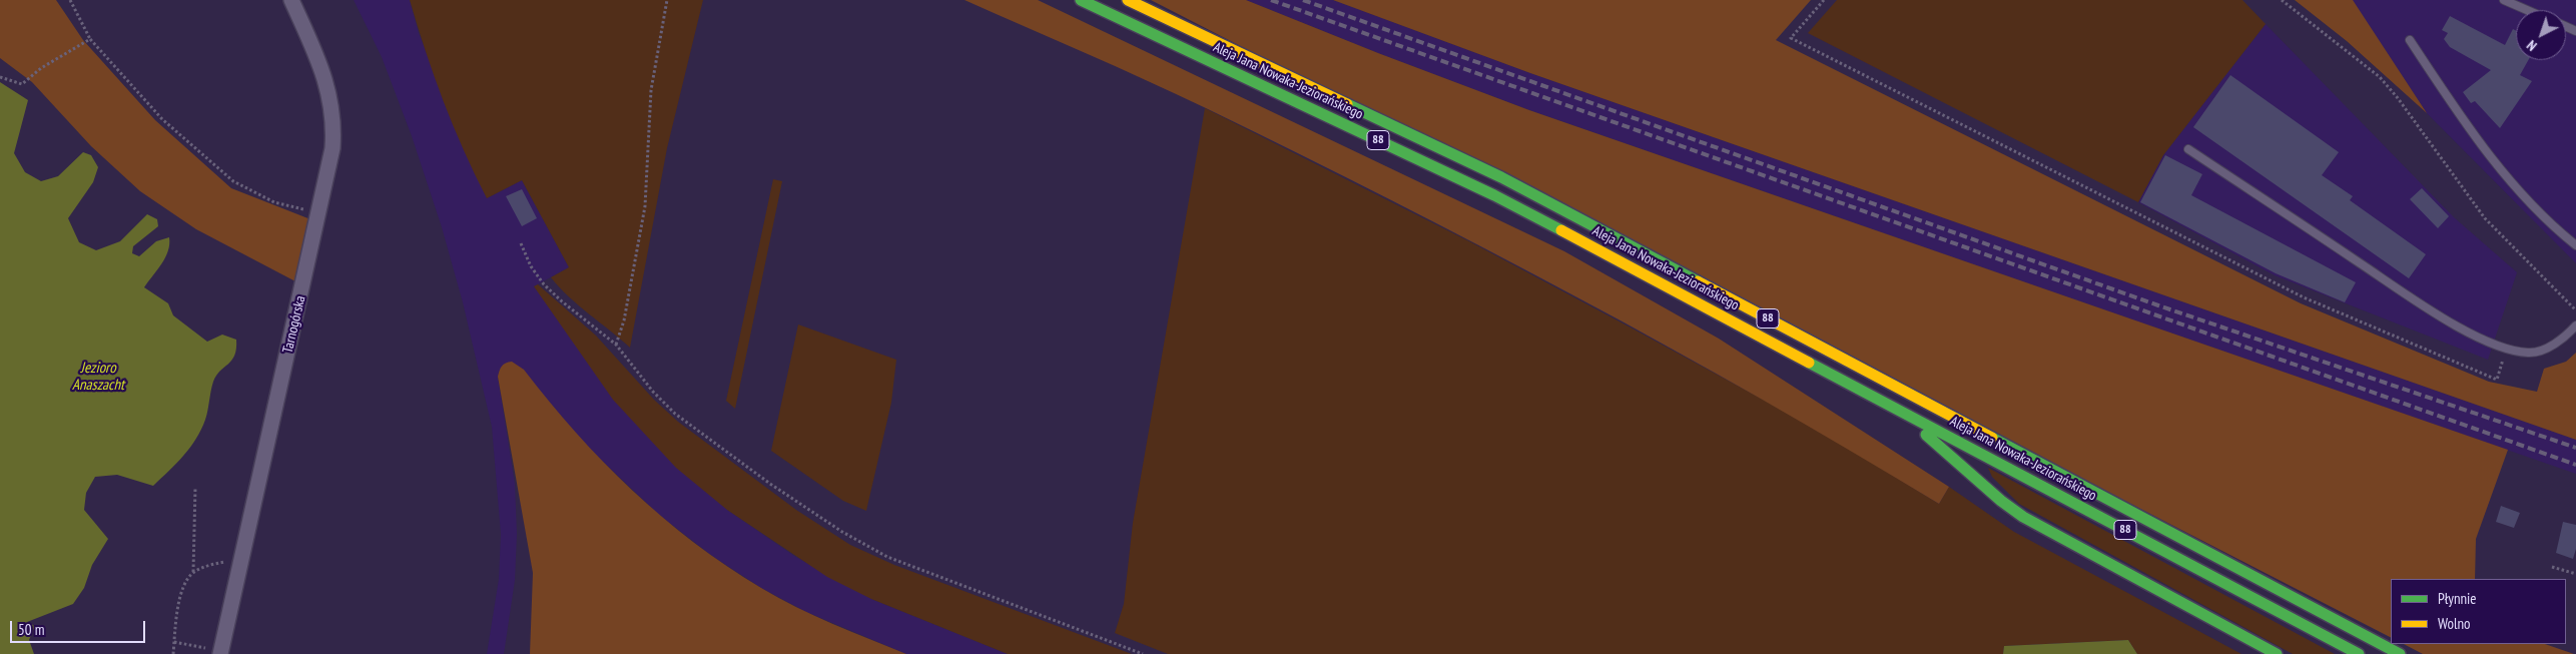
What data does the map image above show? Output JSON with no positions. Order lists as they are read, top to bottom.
{
  "streets": {
    "main road": ["Aleja Jana Nowaka-Jeziorańskiego", "88"],
    "street": ["Tarnogórska"]
  },
  "water": ["Jezioro Anaszacht"],
  "legend": ["Płynnie", "Wolno"],
  "scale_bar": "50 m",
  "north": "bottom left"
}
